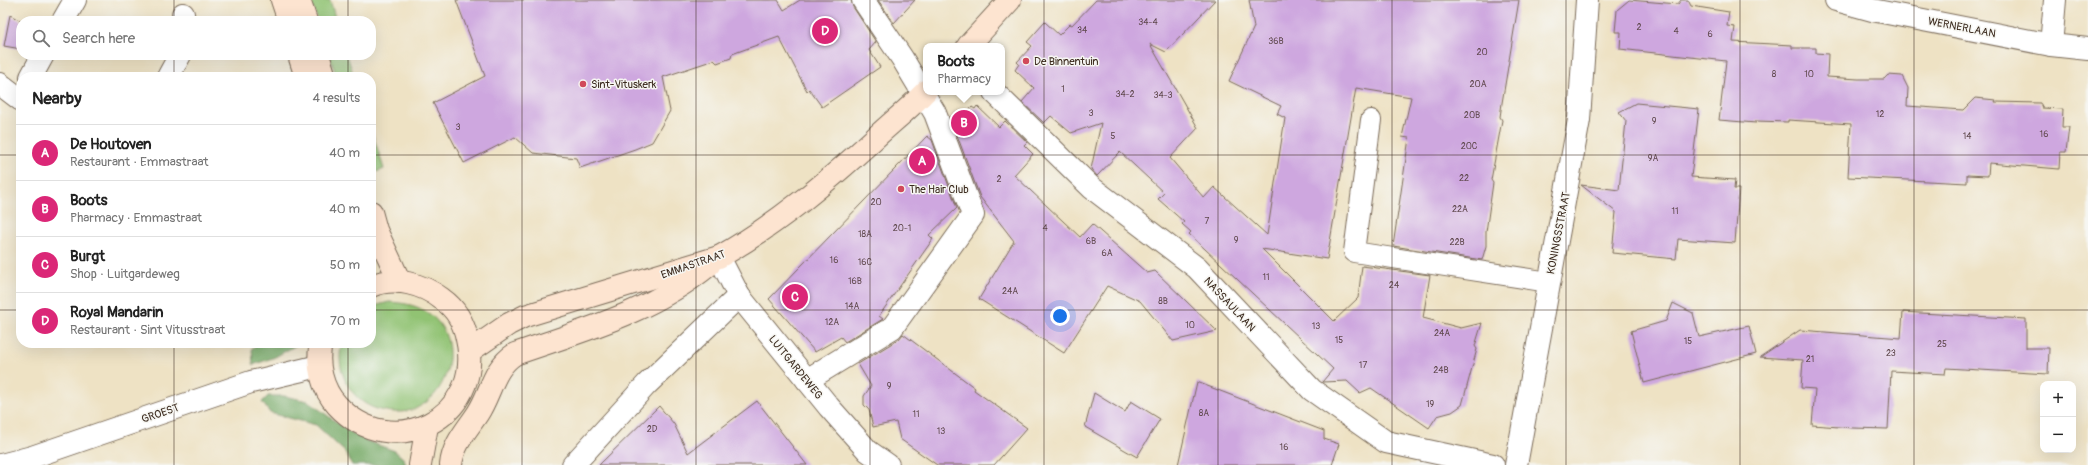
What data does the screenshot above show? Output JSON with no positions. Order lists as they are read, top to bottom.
{
  "streets": {
    "main road": ["EMMASTRAAT"],
    "street": [
      "WERNERLAAN",
      "KONINGSSTRAAT",
      "NASSAULAAN",
      "LUITGARDEWEG",
      "GROEST"
    ]
  },
  "crossings": [
    ["EMMASTRAAT", "LUITGARDEWEG"]
  ],
  "places": ["De Binnentuin", "Sint-Vituskerk", "The Hair Club"],
  "house_numbers": [
    "34-4",
    "2",
    "34",
    "4",
    "6",
    "36B",
    "20",
    "8",
    "10",
    "20A",
    "1",
    "34-2",
    "34-3",
    "3",
    "12",
    "20B",
    "9",
    "3",
    "16",
    "5",
    "14",
    "20C",
    "9A",
    "22",
    "2",
    "20",
    "22A",
    "11",
    "7",
    "20-1",
    "4",
    "18A",
    "9",
    "6B",
    "22B",
    "6A",
    "16",
    "16C",
    "11",
    "16B",
    "24",
    "24A",
    "8B",
    "14A",
    "12A",
    "10",
    "13",
    "24A",
    "15",
    "15",
    "25",
    "23",
    "21",
    "17",
    "24B",
    "9",
    "19",
    "8A",
    "11",
    "2D",
    "13",
    "16"
  ],
  "page": {
    "pins": [
      "D",
      "B",
      "A",
      "C"
    ],
    "search": "Search here",
    "popup": ["Boots", "Pharmacy"],
    "heading": ["Nearby", "4 results"],
    "list": [
      {
        "mark": "A",
        "name": "De Houtoven",
        "note": "Restaurant · Emmastraat",
        "value": "40 m"
      },
      {
        "mark": "B",
        "name": "Boots",
        "note": "Pharmacy · Emmastraat",
        "value": "40 m"
      },
      {
        "mark": "C",
        "name": "Burgt",
        "note": "Shop · Luitgardeweg",
        "value": "50 m"
      },
      {
        "mark": "D",
        "name": "Royal Mandarin",
        "note": "Restaurant · Sint Vitusstraat",
        "value": "70 m"
      }
    ],
    "map_buttons": ["+", "−"]
  }
}
